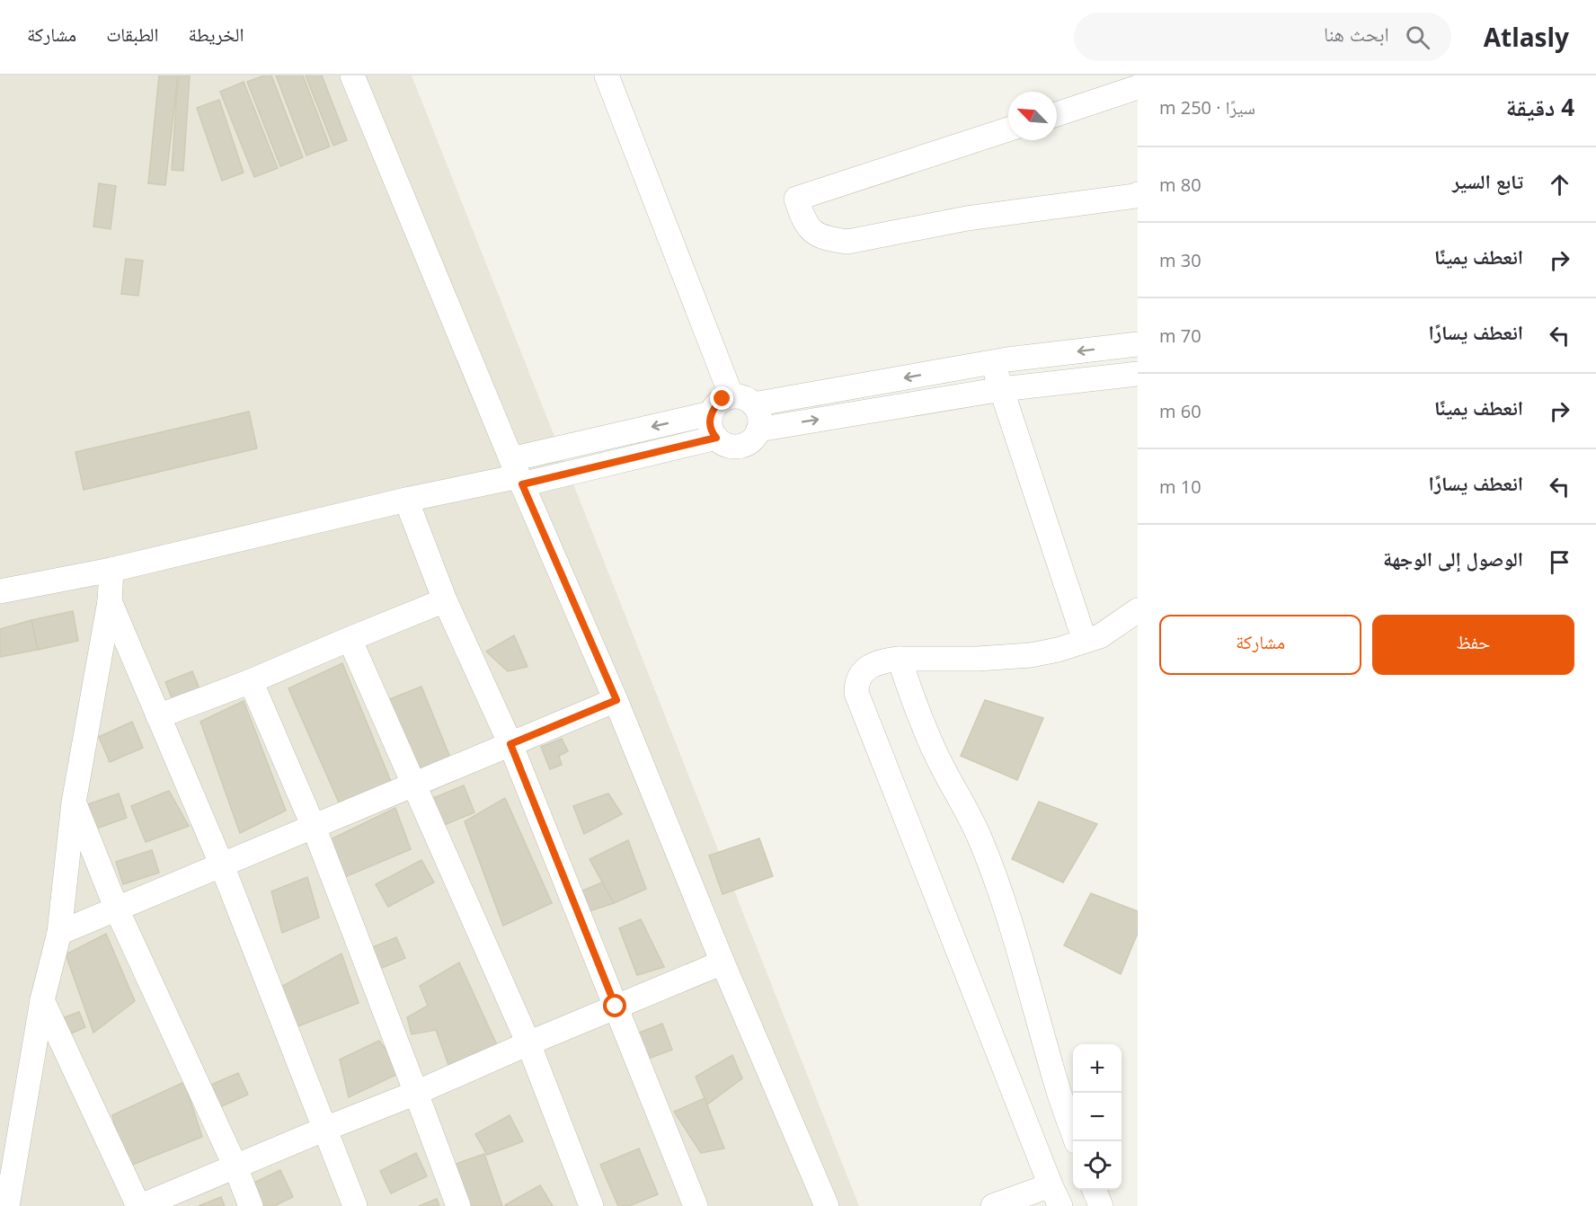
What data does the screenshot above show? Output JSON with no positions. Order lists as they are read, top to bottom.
{
  "north": "top left",
  "page": {
    "header": "Atlasly",
    "search": "ابحث هنا",
    "nav": ["الخريطة", "الطبقات", "مشاركة"],
    "heading": ["4 دقيقة", "سيرًا · 250 m"],
    "list": [
      ["تابع السير", "80 m"],
      ["انعطف يمينًا", "30 m"],
      ["انعطف يسارًا", "70 m"],
      ["انعطف يمينًا", "60 m"],
      ["انعطف يسارًا", "10 m"],
      "الوصول إلى الوجهة"
    ],
    "buttons": ["حفظ", "مشاركة"],
    "map_buttons": ["+", "−"]
  }
}
